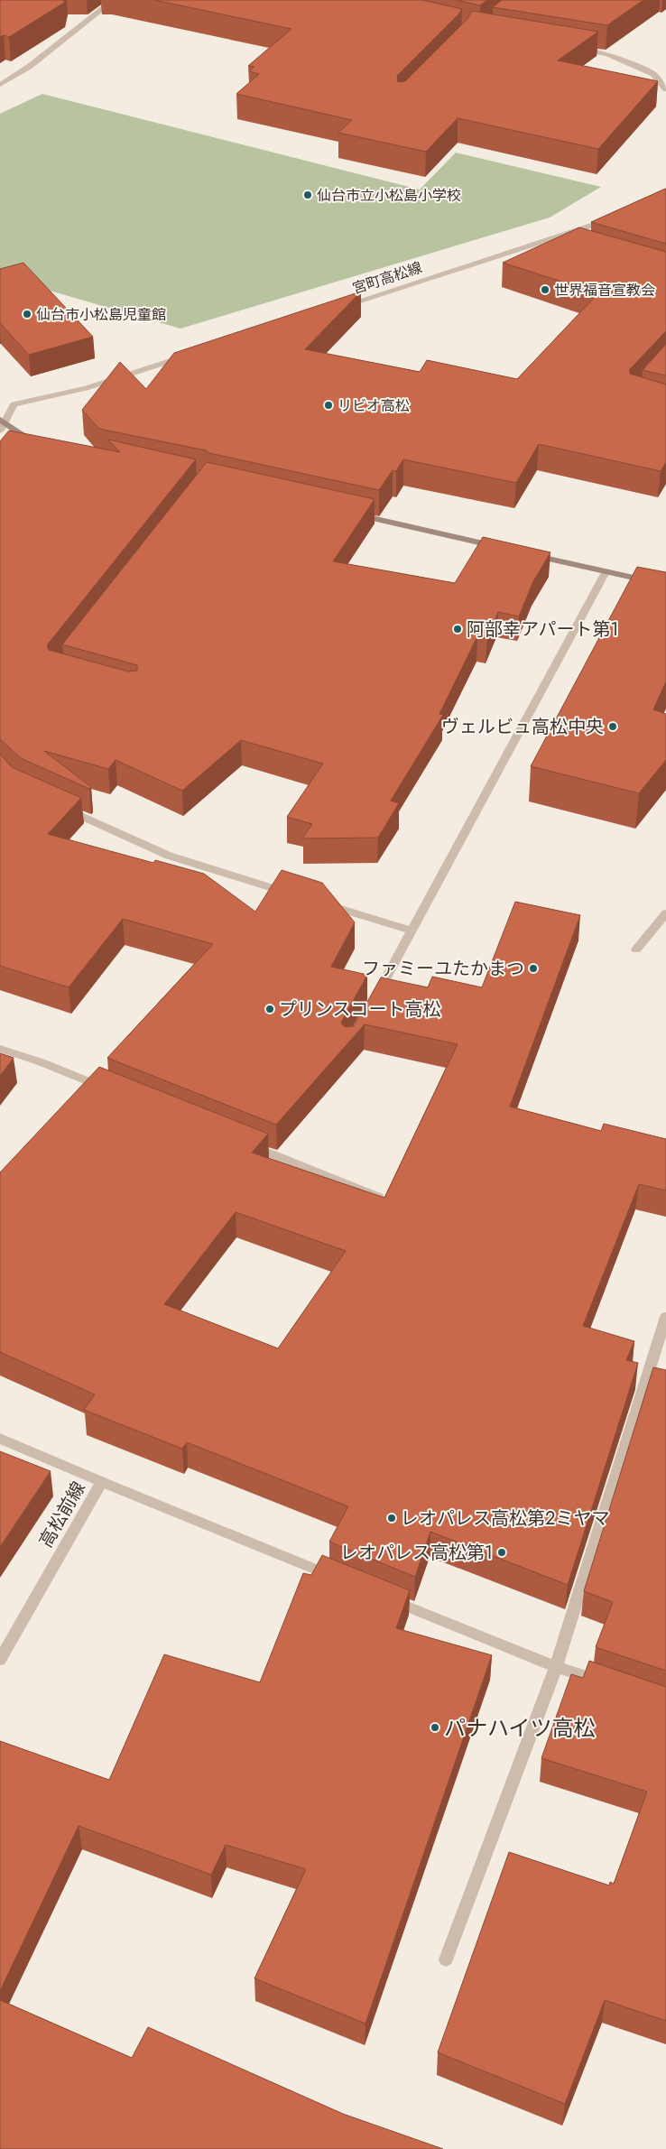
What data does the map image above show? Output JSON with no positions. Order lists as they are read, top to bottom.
{
  "streets": {
    "street": ["宮町高松線", "高松前線"]
  },
  "places": [
    "仙台市立小松島小学校",
    "世界福音宣教会",
    "仙台市小松島児童館",
    "リビオ高松",
    "阿部幸アパート第1",
    "ヴェルビュ高松中央",
    "ファミーユたかまつ",
    "プリンスコート高松",
    "レオパレス高松第2ミヤマ",
    "レオパレス高松第1",
    "パナハイツ高松"
  ]
}
